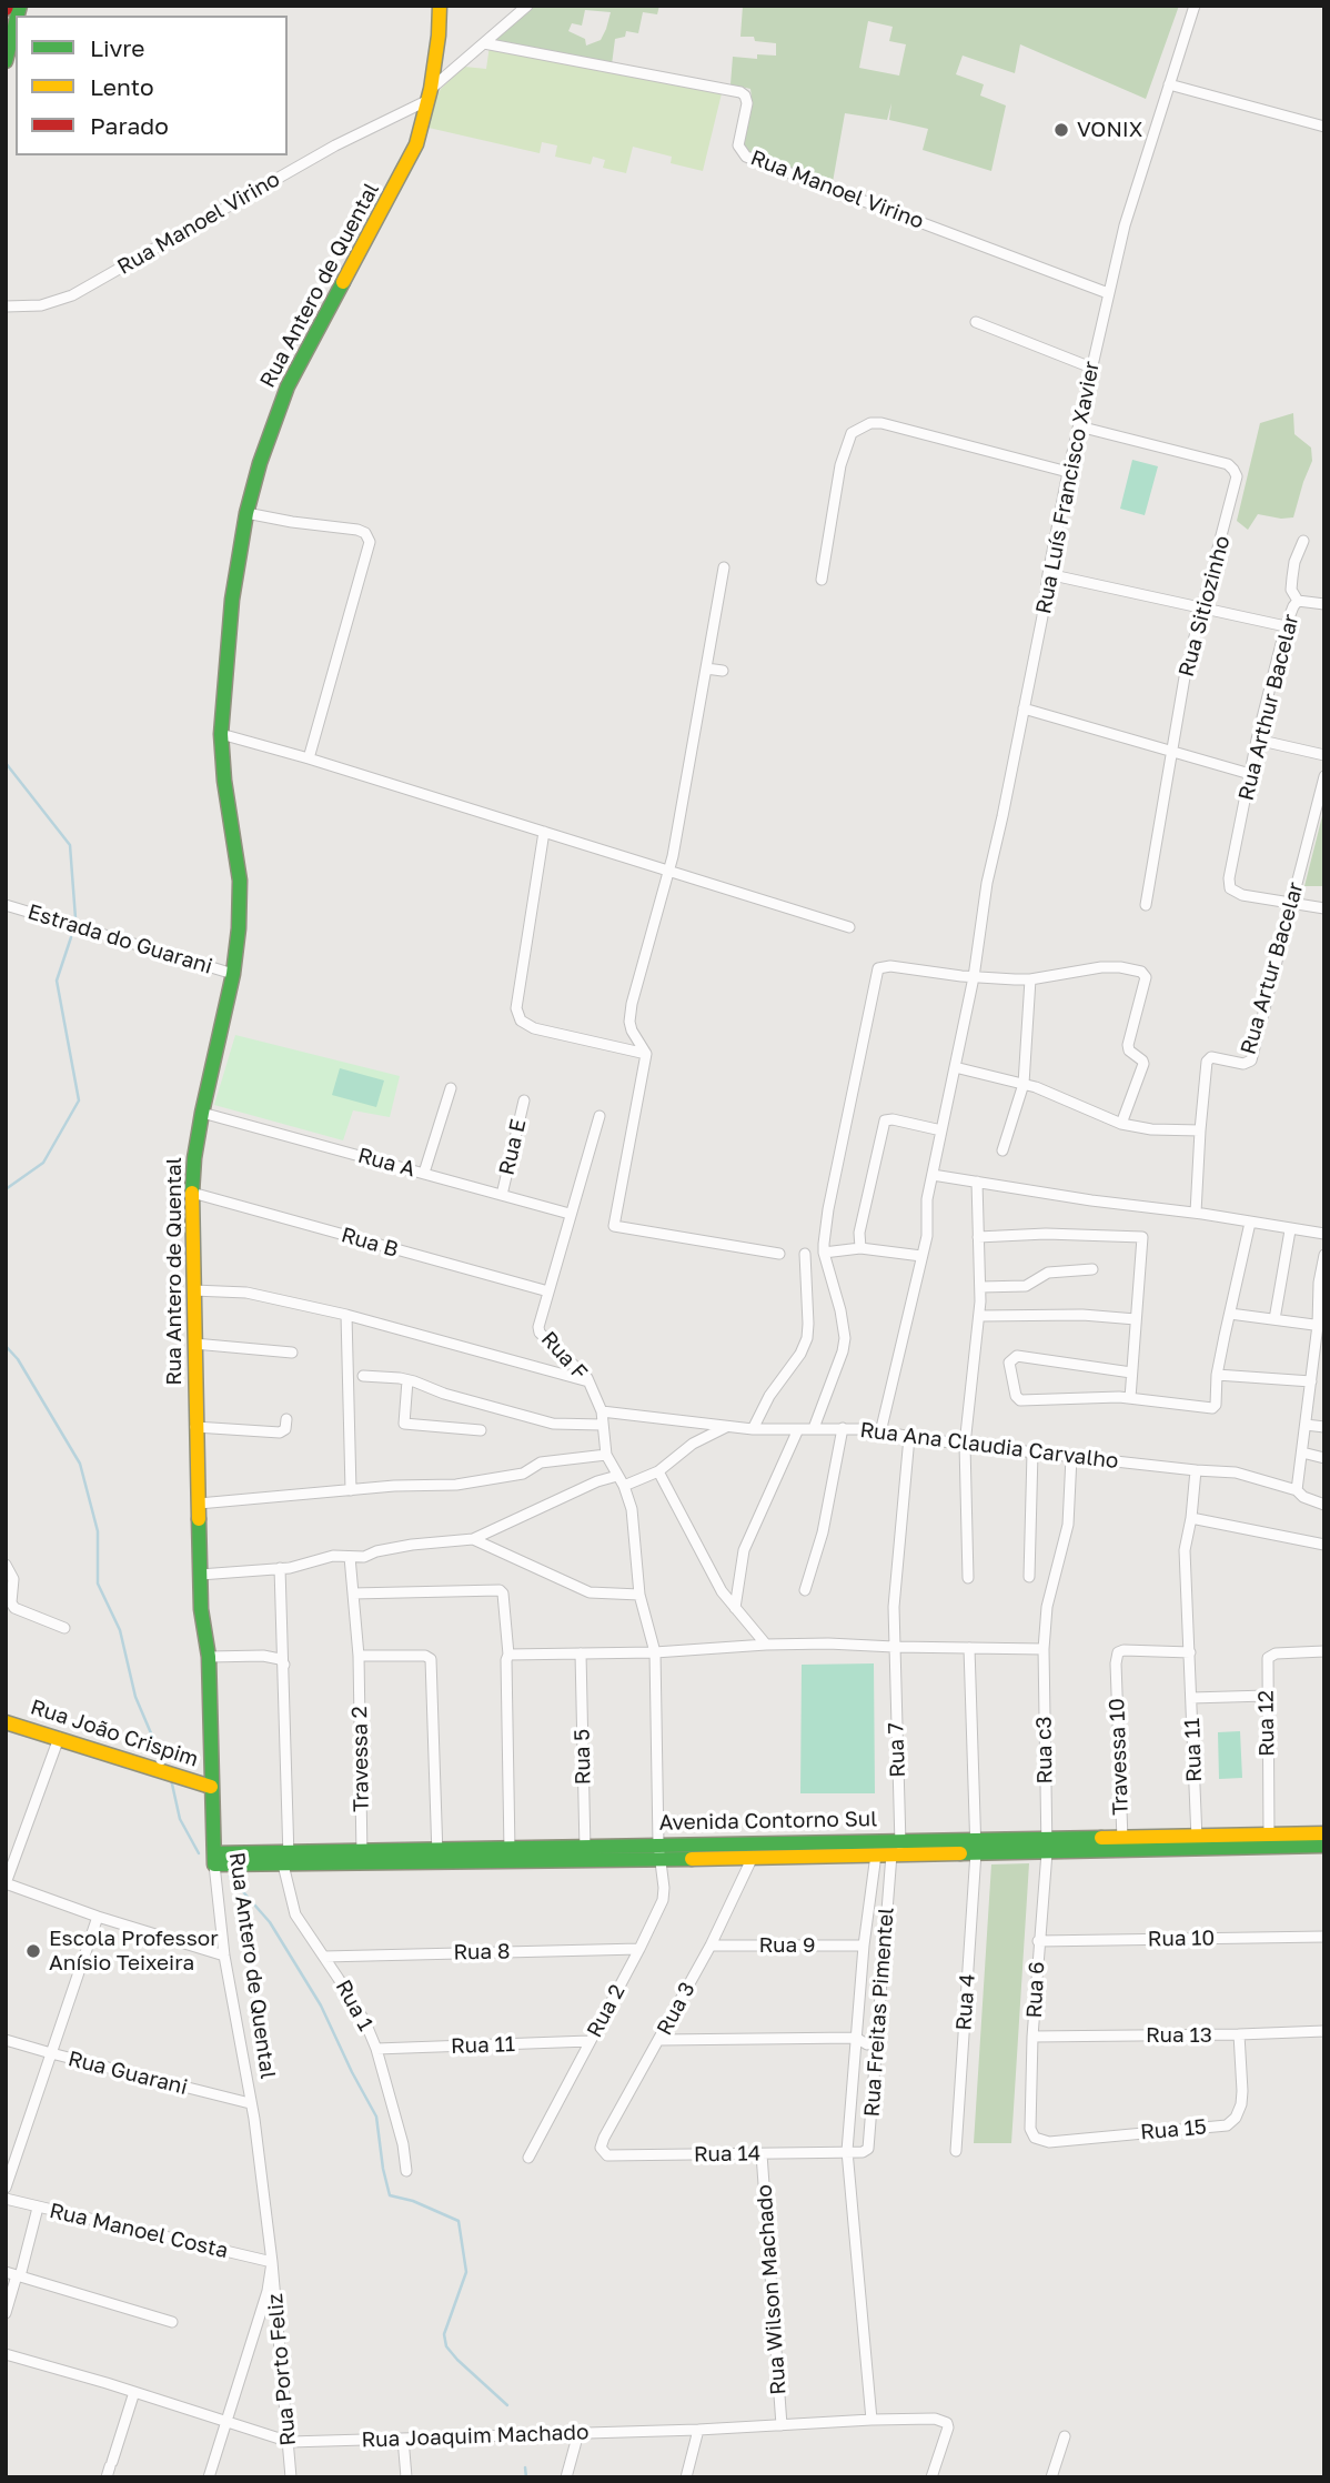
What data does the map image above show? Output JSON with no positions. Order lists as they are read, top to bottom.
{
  "streets": {
    "street": [
      "Rua Manoel Virino",
      "Rua Antero de Quental",
      "Rua Luís Francisco Xavier",
      "Rua Sitiozinho",
      "Rua Arthur Bacelar",
      "Estrada do Guarani",
      "Rua Artur Bacelar",
      "Rua E",
      "Rua A",
      "Rua B",
      "Rua F",
      "Rua Ana Claudia Carvalho",
      "Rua 12",
      "Rua João Crispim",
      "Rua 7",
      "Rua c3",
      "Rua 11",
      "Rua 5",
      "Travessa 10",
      "Travessa 2",
      "Avenida Contorno Sul",
      "Rua 10",
      "Rua 9",
      "Rua 8",
      "Rua 6",
      "Rua 4",
      "Rua 1",
      "Rua 3",
      "Rua 2",
      "Rua Freitas Pimentel",
      "Rua 13",
      "Rua Guarani",
      "Rua 15",
      "Rua 14",
      "Rua Manoel Costa",
      "Rua Wilson Machado",
      "Rua Porto Feliz",
      "Rua Joaquim Machado"
    ]
  },
  "crossings": [
    ["Rua Manoel Virino", "Rua Antero de Quental"],
    ["Rua Manoel Virino", "Rua Luís Francisco Xavier"],
    ["Rua Antero de Quental", "Estrada do Guarani"],
    ["Rua Antero de Quental", "Rua A"],
    ["Rua Antero de Quental", "Rua B"],
    ["Rua Antero de Quental", "Rua João Crispim"],
    ["Rua Antero de Quental", "Avenida Contorno Sul"],
    ["Rua Antero de Quental", "Rua Guarani"],
    ["Rua Antero de Quental", "Rua Manoel Costa"],
    ["Rua Antero de Quental", "Rua Porto Feliz"],
    ["Rua Antero de Quental", "Rua Joaquim Machado"],
    ["Rua Luís Francisco Xavier", "Rua Sitiozinho"],
    ["Rua Luís Francisco Xavier", "Rua Ana Claudia Carvalho"],
    ["Rua Arthur Bacelar", "Rua Artur Bacelar"],
    ["Rua E", "Rua A"],
    ["Rua A", "Rua F"],
    ["Rua B", "Rua F"],
    ["Rua F", "Rua Ana Claudia Carvalho"],
    ["Rua Ana Claudia Carvalho", "Rua 7"],
    ["Rua Ana Claudia Carvalho", "Rua c3"],
    ["Rua 12", "Avenida Contorno Sul"],
    ["Rua 7", "Avenida Contorno Sul"],
    ["Rua 7", "Rua Freitas Pimentel"],
    ["Rua c3", "Avenida Contorno Sul"],
    ["Rua c3", "Rua 6"],
    ["Rua 11", "Travessa 10"],
    ["Rua 11", "Avenida Contorno Sul"],
    ["Rua 11", "Rua 1"],
    ["Rua 11", "Rua 2"],
    ["Rua 5", "Avenida Contorno Sul"],
    ["Travessa 10", "Avenida Contorno Sul"],
    ["Travessa 2", "Avenida Contorno Sul"],
    ["Avenida Contorno Sul", "Rua 6"],
    ["Avenida Contorno Sul", "Rua 4"],
    ["Avenida Contorno Sul", "Rua 1"],
    ["Avenida Contorno Sul", "Rua 3"],
    ["Avenida Contorno Sul", "Rua 2"],
    ["Avenida Contorno Sul", "Rua Freitas Pimentel"],
    ["Rua 10", "Rua 6"],
    ["Rua 9", "Rua 3"],
    ["Rua 9", "Rua Freitas Pimentel"],
    ["Rua 8", "Rua 1"],
    ["Rua 8", "Rua 2"],
    ["Rua 6", "Rua 13"],
    ["Rua 6", "Rua 15"],
    ["Rua 3", "Rua 14"],
    ["Rua Freitas Pimentel", "Rua 14"],
    ["Rua Freitas Pimentel", "Rua Joaquim Machado"],
    ["Rua 13", "Rua 15"],
    ["Rua 14", "Rua Wilson Machado"],
    ["Rua Manoel Costa", "Rua Porto Feliz"],
    ["Rua Wilson Machado", "Rua Joaquim Machado"],
    ["Rua Porto Feliz", "Rua Joaquim Machado"]
  ],
  "places": ["VONIX", "Escola Professor Anísio Teixeira"],
  "legend": ["Livre", "Lento", "Parado"]
}
